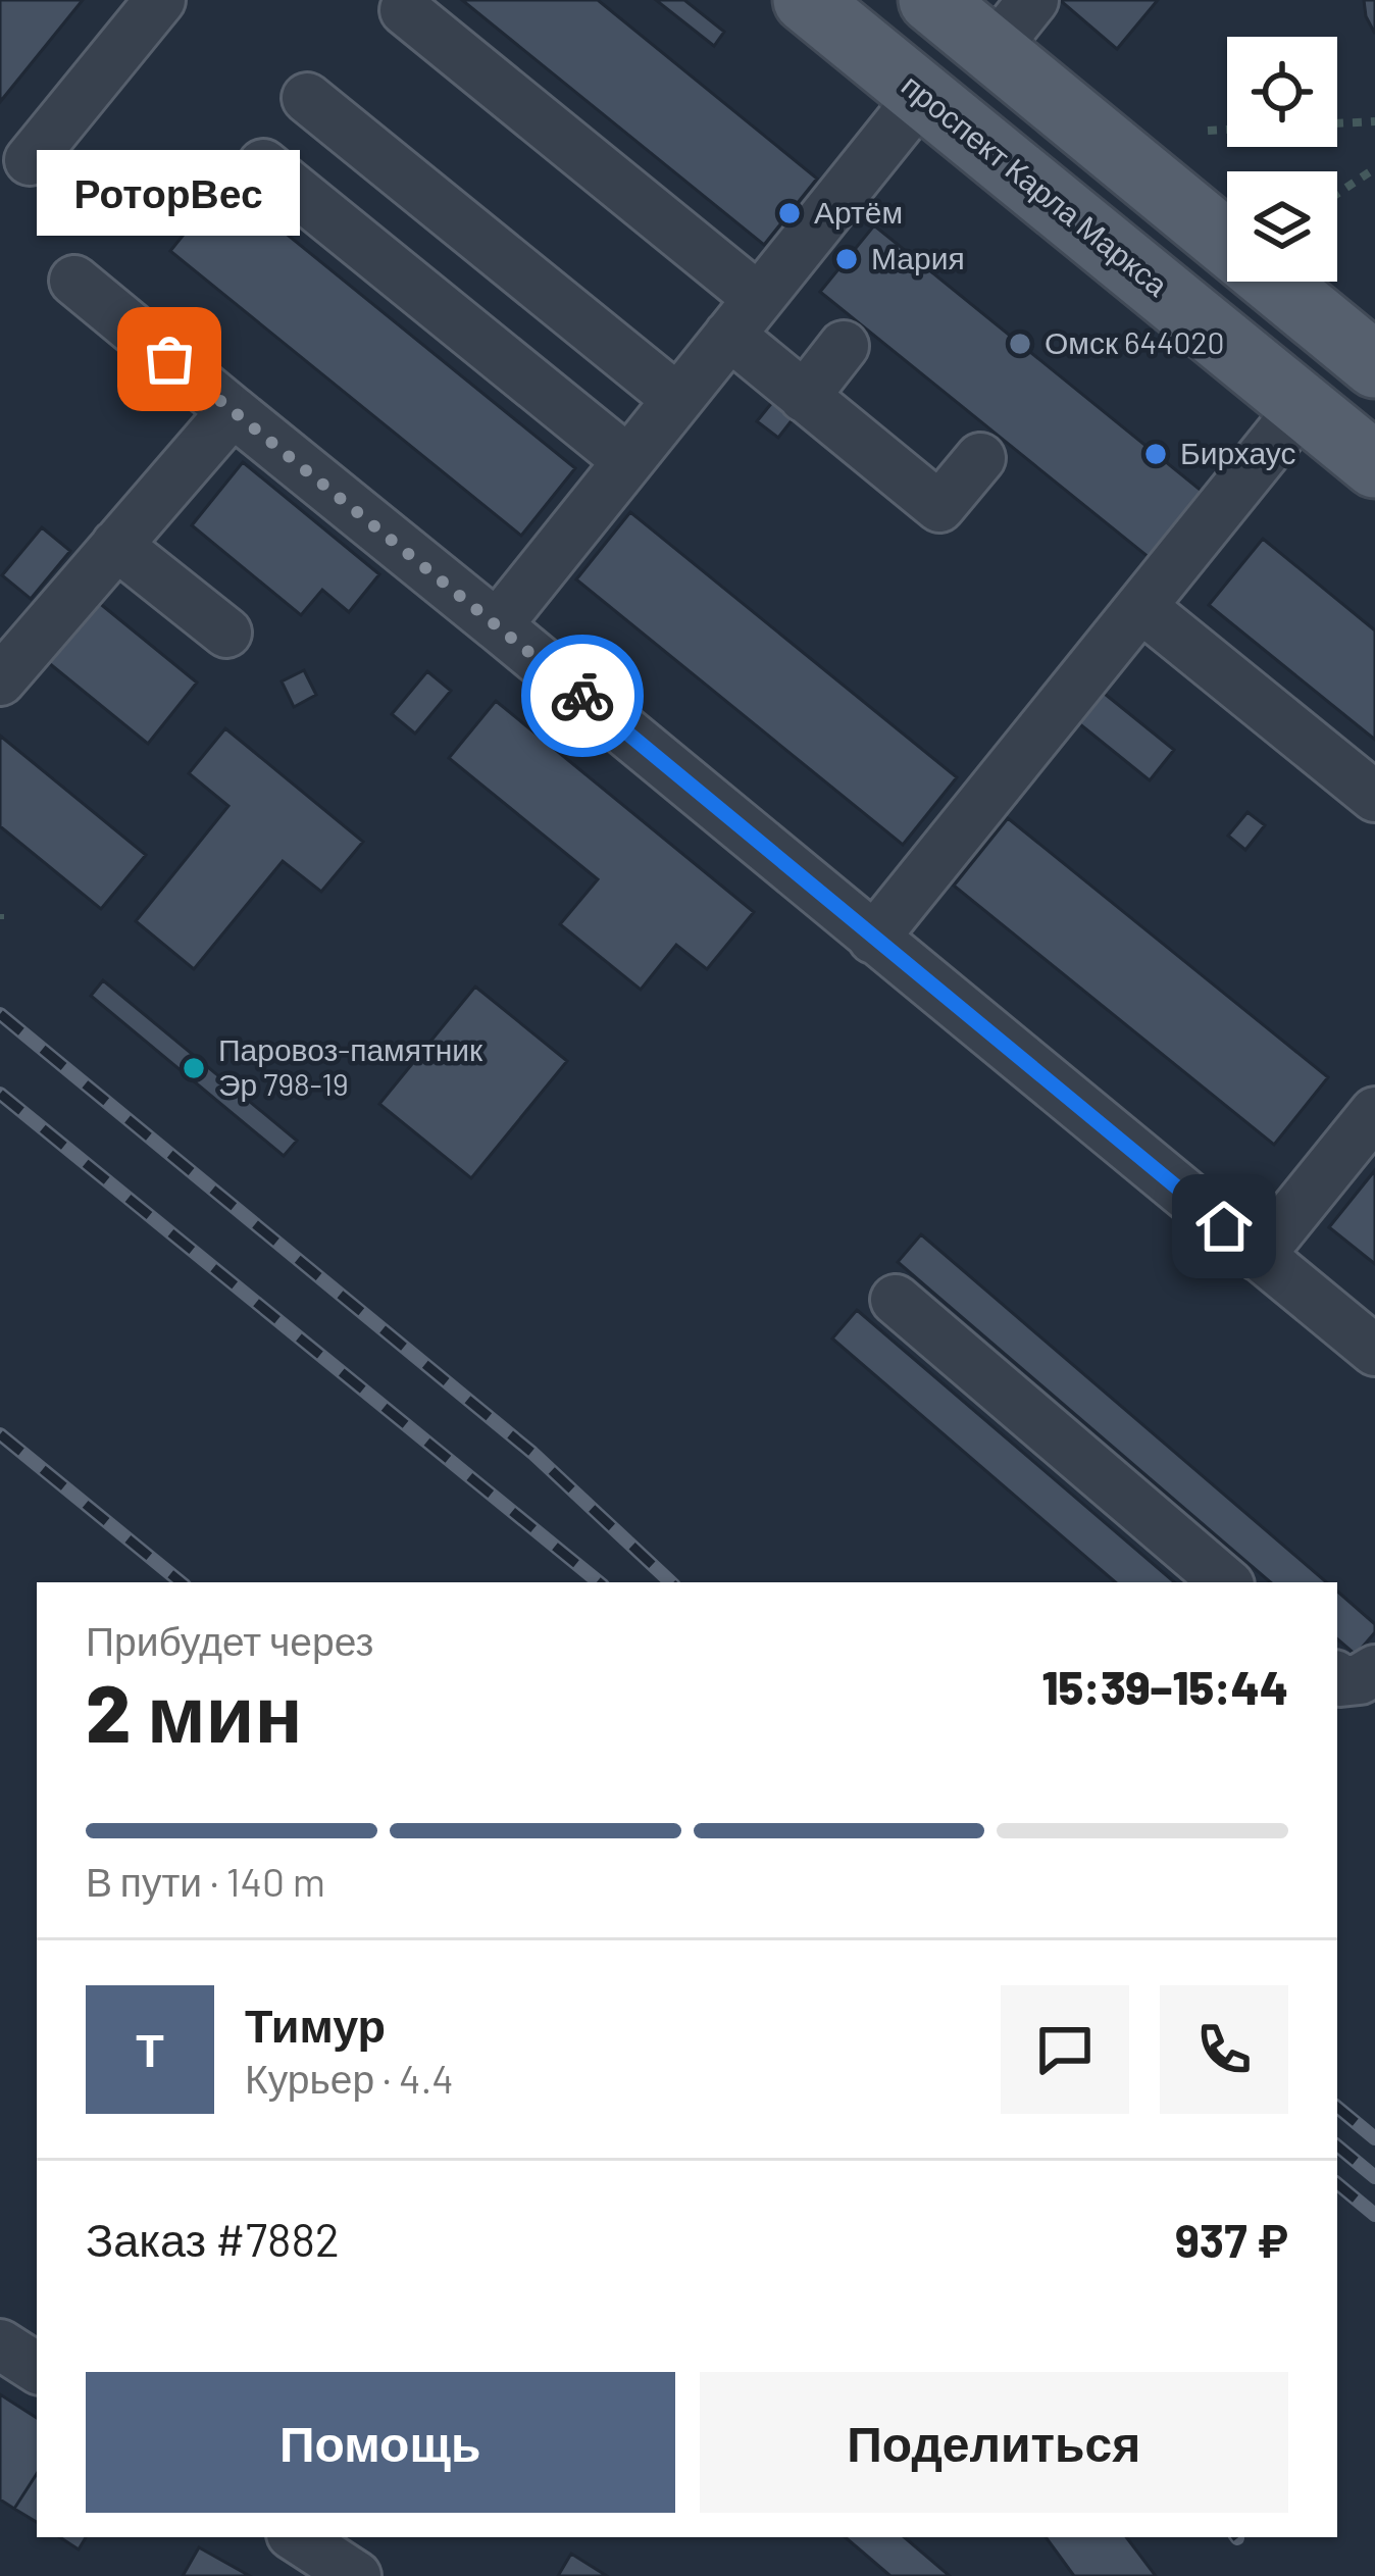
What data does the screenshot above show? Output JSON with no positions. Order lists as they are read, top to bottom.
{
  "streets": {
    "main road": ["проспект Карла Маркса"]
  },
  "places": [
    "Артём",
    "Мария",
    "Омск 644020",
    "РоторВес",
    "Бирхаус",
    "Паровоз-памятник Эр 798-19"
  ],
  "page": {
    "bubble": "РоторВес",
    "heading": ["2 мин", "Прибудет через", "15:39–15:44"],
    "panel": [
      "Тимур",
      "Курьер · 4.4",
      "Заказ #7882",
      "937 ₽"
    ],
    "bar": "В пути · 140 m",
    "round": "Т",
    "buttons": ["Помощь", "Поделиться"]
  }
}
